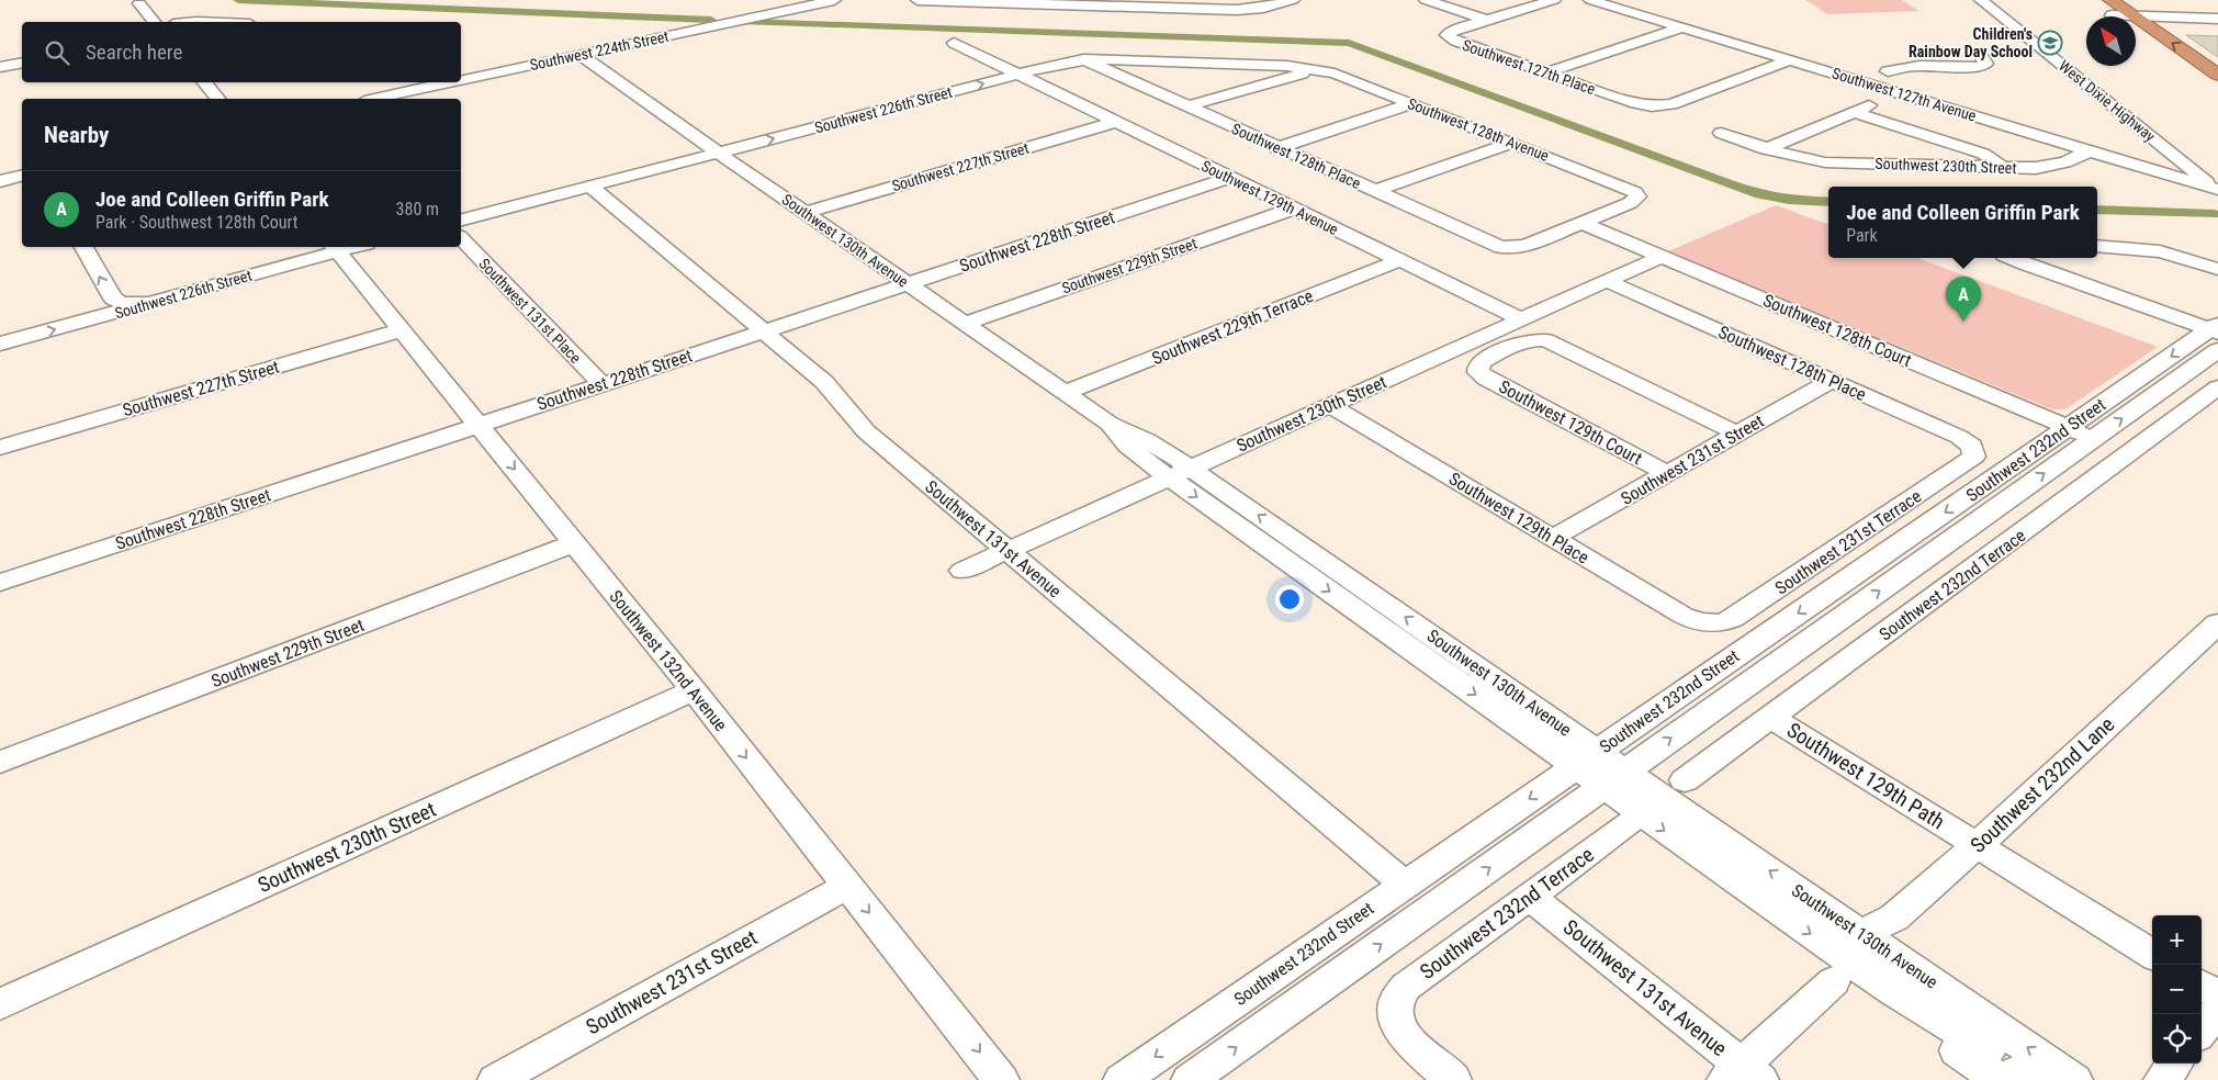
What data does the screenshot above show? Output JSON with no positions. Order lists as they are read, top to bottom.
{
  "streets": {
    "street": [
      "Southwest 224th Street",
      "Southwest 127th Place",
      "Southwest 127th Avenue",
      "West Dixie Highway",
      "Southwest 226th Street",
      "Southwest 128th Avenue",
      "Southwest 128th Place",
      "Southwest 230th Street",
      "Southwest 227th Street",
      "Southwest 129th Avenue",
      "Southwest 130th Avenue",
      "Southwest 228th Street",
      "Southwest 229th Street",
      "Southwest 131st Place",
      "Southwest 229th Terrace",
      "Southwest 128th Court",
      "Southwest 129th Court",
      "Southwest 232nd Street",
      "Southwest 231st Street",
      "Southwest 129th Place",
      "Southwest 131st Avenue",
      "Southwest 231st Terrace",
      "Southwest 232nd Terrace",
      "Southwest 132nd Avenue",
      "Southwest 129th Path",
      "Southwest 232nd Lane"
    ]
  },
  "crossings": [
    ["Southwest 224th Street", "Southwest 130th Avenue"],
    ["Southwest 127th Place", "Southwest 127th Avenue"],
    ["Southwest 127th Avenue", "West Dixie Highway"],
    ["Southwest 127th Avenue", "Southwest 230th Street"],
    ["Southwest 226th Street", "Southwest 128th Avenue"],
    ["Southwest 226th Street", "Southwest 128th Place"],
    ["Southwest 226th Street", "Southwest 129th Avenue"],
    ["Southwest 226th Street", "Southwest 130th Avenue"],
    ["Southwest 226th Street", "Southwest 131st Avenue"],
    ["Southwest 226th Street", "Southwest 132nd Avenue"],
    ["Southwest 128th Avenue", "Southwest 128th Place"],
    ["Southwest 128th Avenue", "Southwest 128th Court"],
    ["Southwest 128th Place", "Southwest 230th Street"],
    ["Southwest 128th Place", "Southwest 128th Court"],
    ["Southwest 128th Place", "Southwest 231st Street"],
    ["Southwest 128th Place", "Southwest 231st Terrace"],
    ["Southwest 230th Street", "Southwest 129th Avenue"],
    ["Southwest 230th Street", "Southwest 130th Avenue"],
    ["Southwest 230th Street", "Southwest 128th Court"],
    ["Southwest 230th Street", "Southwest 129th Place"],
    ["Southwest 230th Street", "Southwest 131st Avenue"],
    ["Southwest 230th Street", "Southwest 132nd Avenue"],
    ["Southwest 227th Street", "Southwest 129th Avenue"],
    ["Southwest 227th Street", "Southwest 130th Avenue"],
    ["Southwest 227th Street", "Southwest 132nd Avenue"],
    ["Southwest 129th Avenue", "Southwest 228th Street"],
    ["Southwest 129th Avenue", "Southwest 229th Street"],
    ["Southwest 129th Avenue", "Southwest 229th Terrace"],
    ["Southwest 130th Avenue", "Southwest 228th Street"],
    ["Southwest 130th Avenue", "Southwest 229th Street"],
    ["Southwest 130th Avenue", "Southwest 229th Terrace"],
    ["Southwest 130th Avenue", "Southwest 232nd Street"],
    ["Southwest 130th Avenue", "Southwest 232nd Lane"],
    ["Southwest 228th Street", "Southwest 131st Place"],
    ["Southwest 228th Street", "Southwest 131st Avenue"],
    ["Southwest 228th Street", "Southwest 132nd Avenue"],
    ["Southwest 229th Street", "Southwest 132nd Avenue"],
    ["Southwest 128th Court", "Southwest 232nd Street"],
    ["Southwest 129th Court", "Southwest 231st Street"],
    ["Southwest 232nd Street", "Southwest 131st Avenue"],
    ["Southwest 231st Street", "Southwest 129th Place"],
    ["Southwest 231st Street", "Southwest 132nd Avenue"],
    ["Southwest 129th Place", "Southwest 231st Terrace"],
    ["Southwest 131st Avenue", "Southwest 232nd Terrace"],
    ["Southwest 232nd Terrace", "Southwest 129th Path"],
    ["Southwest 129th Path", "Southwest 232nd Lane"]
  ],
  "one_way": ["Southwest 226th Street", "Southwest 132nd Avenue"],
  "places": {
    "school or university": ["Children's Rainbow Day School"]
  },
  "north": "top left",
  "page": {
    "search": "Search here",
    "heading": "Nearby",
    "list": [
      {
        "mark": "A",
        "name": "Joe and Colleen Griffin Park",
        "note": "Park · Southwest 128th Court",
        "value": "380 m"
      }
    ],
    "popup": ["Joe and Colleen Griffin Park", "Park"],
    "pins": "A",
    "map_buttons": ["+", "−"]
  }
}
